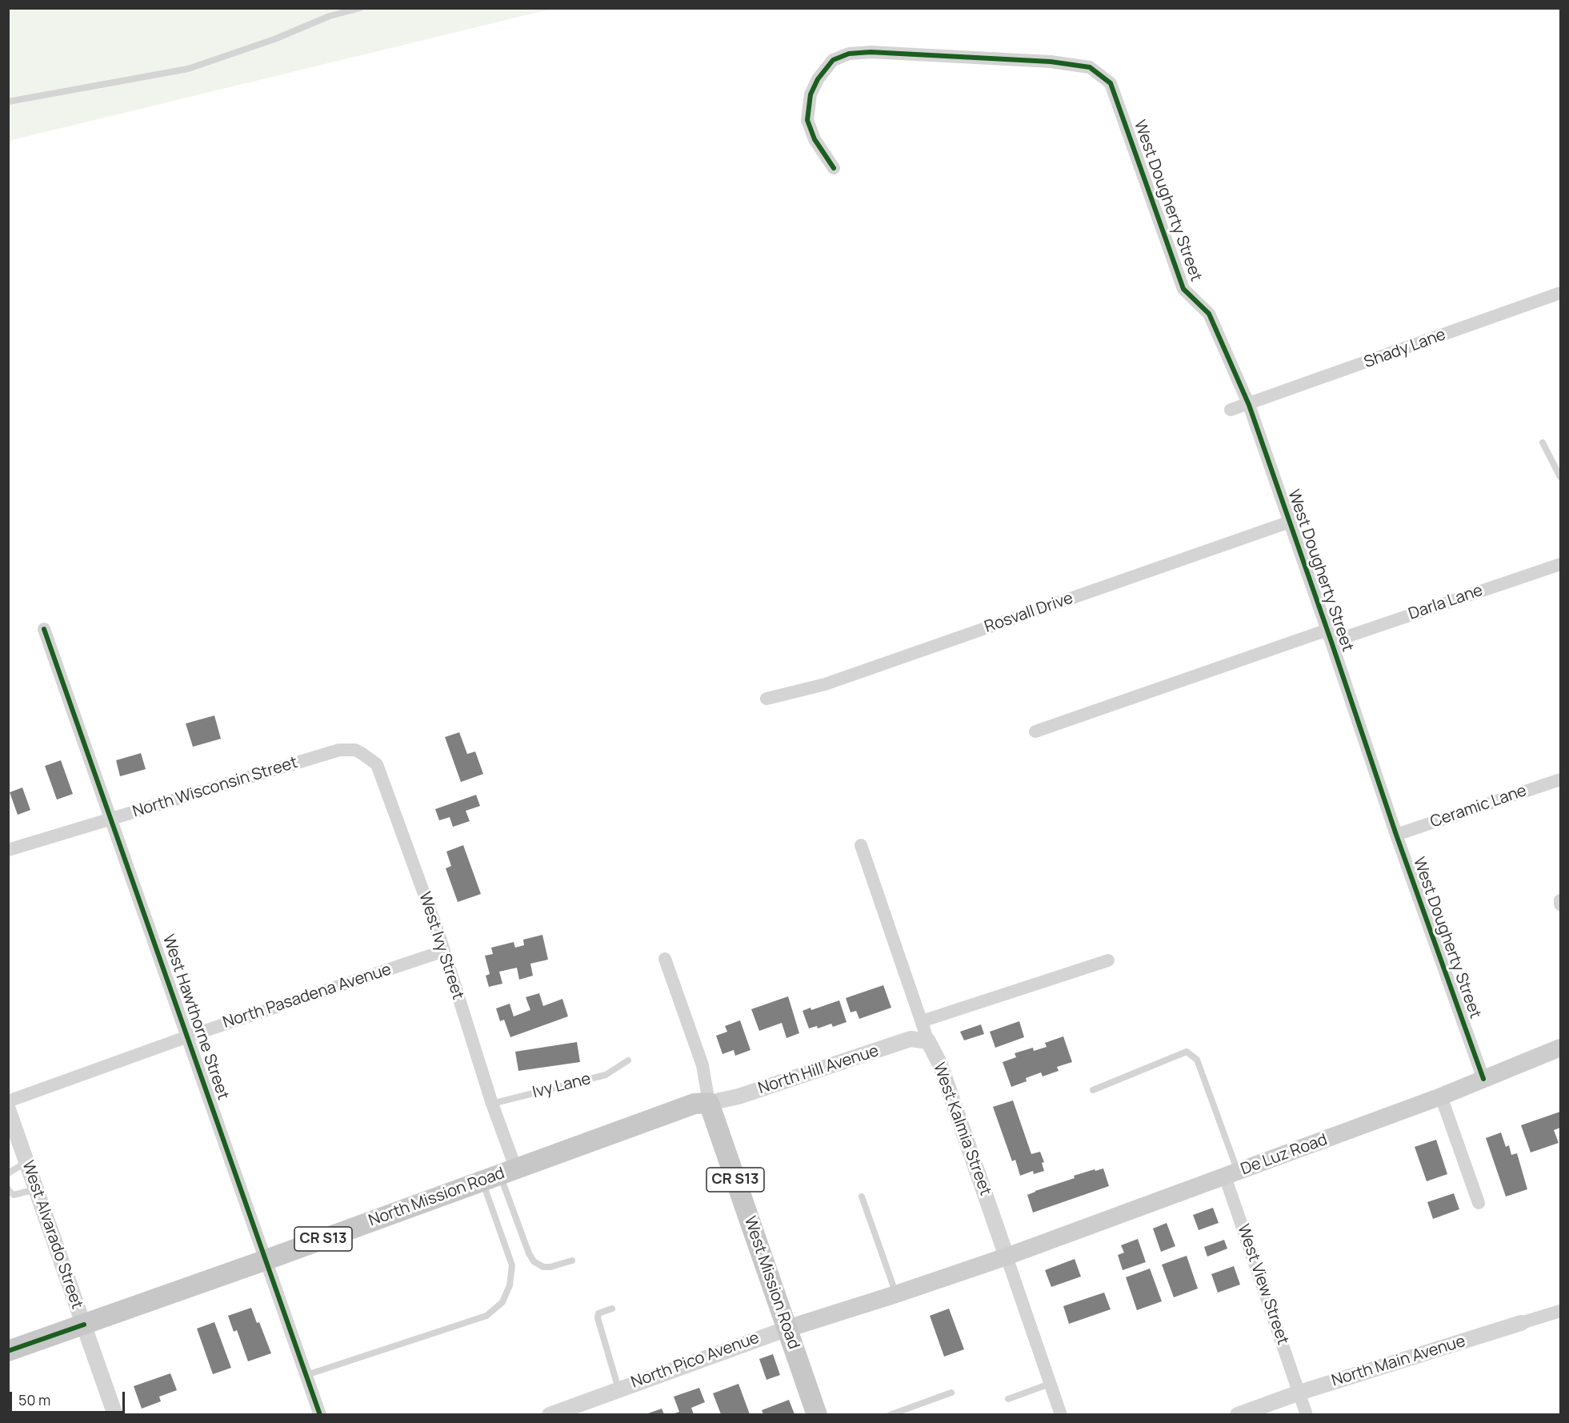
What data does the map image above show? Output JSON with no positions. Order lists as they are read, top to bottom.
{
  "streets": {
    "main road": [
      "De Luz Road",
      "CR S13",
      "North Mission Road",
      "West Mission Road",
      "North Pico Avenue"
    ],
    "street": [
      "West Dougherty Street",
      "Shady Lane",
      "Darla Lane",
      "Rosvall Drive",
      "North Wisconsin Street",
      "Ceramic Lane",
      "West Ivy Street",
      "North Pasadena Avenue",
      "West Hawthorne Street",
      "North Hill Avenue",
      "West Kalmia Street",
      "West Alvarado Street",
      "West View Street",
      "North Main Avenue"
    ],
    "lane": ["Ivy Lane"]
  },
  "crossings": [
    ["West Dougherty Street", "Shady Lane"],
    ["West Dougherty Street", "Darla Lane"],
    ["West Dougherty Street", "Rosvall Drive"],
    ["West Dougherty Street", "Ceramic Lane"],
    ["West Dougherty Street", "De Luz Road"],
    ["North Wisconsin Street", "West Ivy Street"],
    ["North Wisconsin Street", "West Hawthorne Street"],
    ["West Ivy Street", "North Pasadena Avenue"],
    ["West Ivy Street", "Ivy Lane"],
    ["West Ivy Street", "North Mission Road"],
    ["North Pasadena Avenue", "West Hawthorne Street"],
    ["West Hawthorne Street", "North Mission Road"],
    ["North Hill Avenue", "West Kalmia Street"],
    ["North Hill Avenue", "North Mission Road"],
    ["North Hill Avenue", "West Mission Road"],
    ["West Kalmia Street", "De Luz Road"],
    ["West Kalmia Street", "North Pico Avenue"],
    ["De Luz Road", "West View Street"],
    ["De Luz Road", "North Pico Avenue"],
    ["CR S13", "North Mission Road"],
    ["CR S13", "West Alvarado Street"],
    ["North Mission Road", "West Alvarado Street"],
    ["North Mission Road", "West Mission Road"],
    ["West Mission Road", "North Pico Avenue"],
    ["West View Street", "North Main Avenue"]
  ],
  "scale_bar": "50 m"
}
